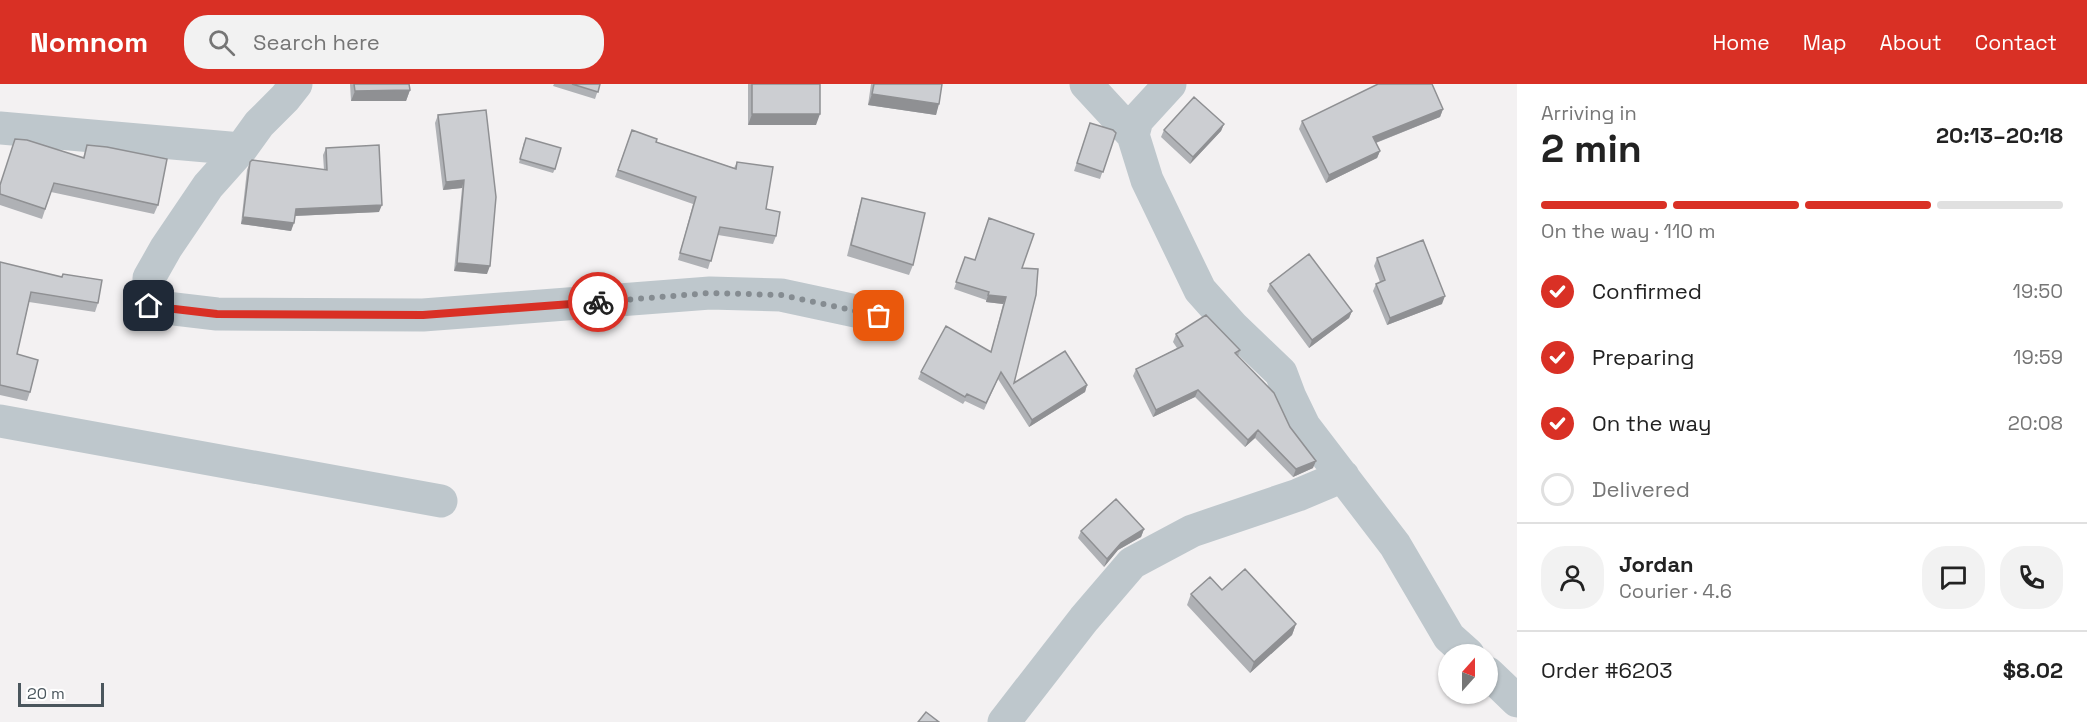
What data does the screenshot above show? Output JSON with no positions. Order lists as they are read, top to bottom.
{
  "scale_bar": "20 m",
  "north": "top",
  "page": {
    "header": "Nomnom",
    "search": "Search here",
    "nav": [
      "Home",
      "Map",
      "About",
      "Contact"
    ],
    "heading": ["2 min", "Arriving in", "20:13–20:18"],
    "panel": [
      "Jordan",
      "Courier · 4.6",
      "Order #6203",
      "$8.02"
    ],
    "bar": "On the way · 110 m",
    "list": [
      ["Confirmed", "19:50"],
      ["Preparing", "19:59"],
      ["On the way", "20:08"],
      "Delivered"
    ],
    "scale": "20 m"
  }
}
